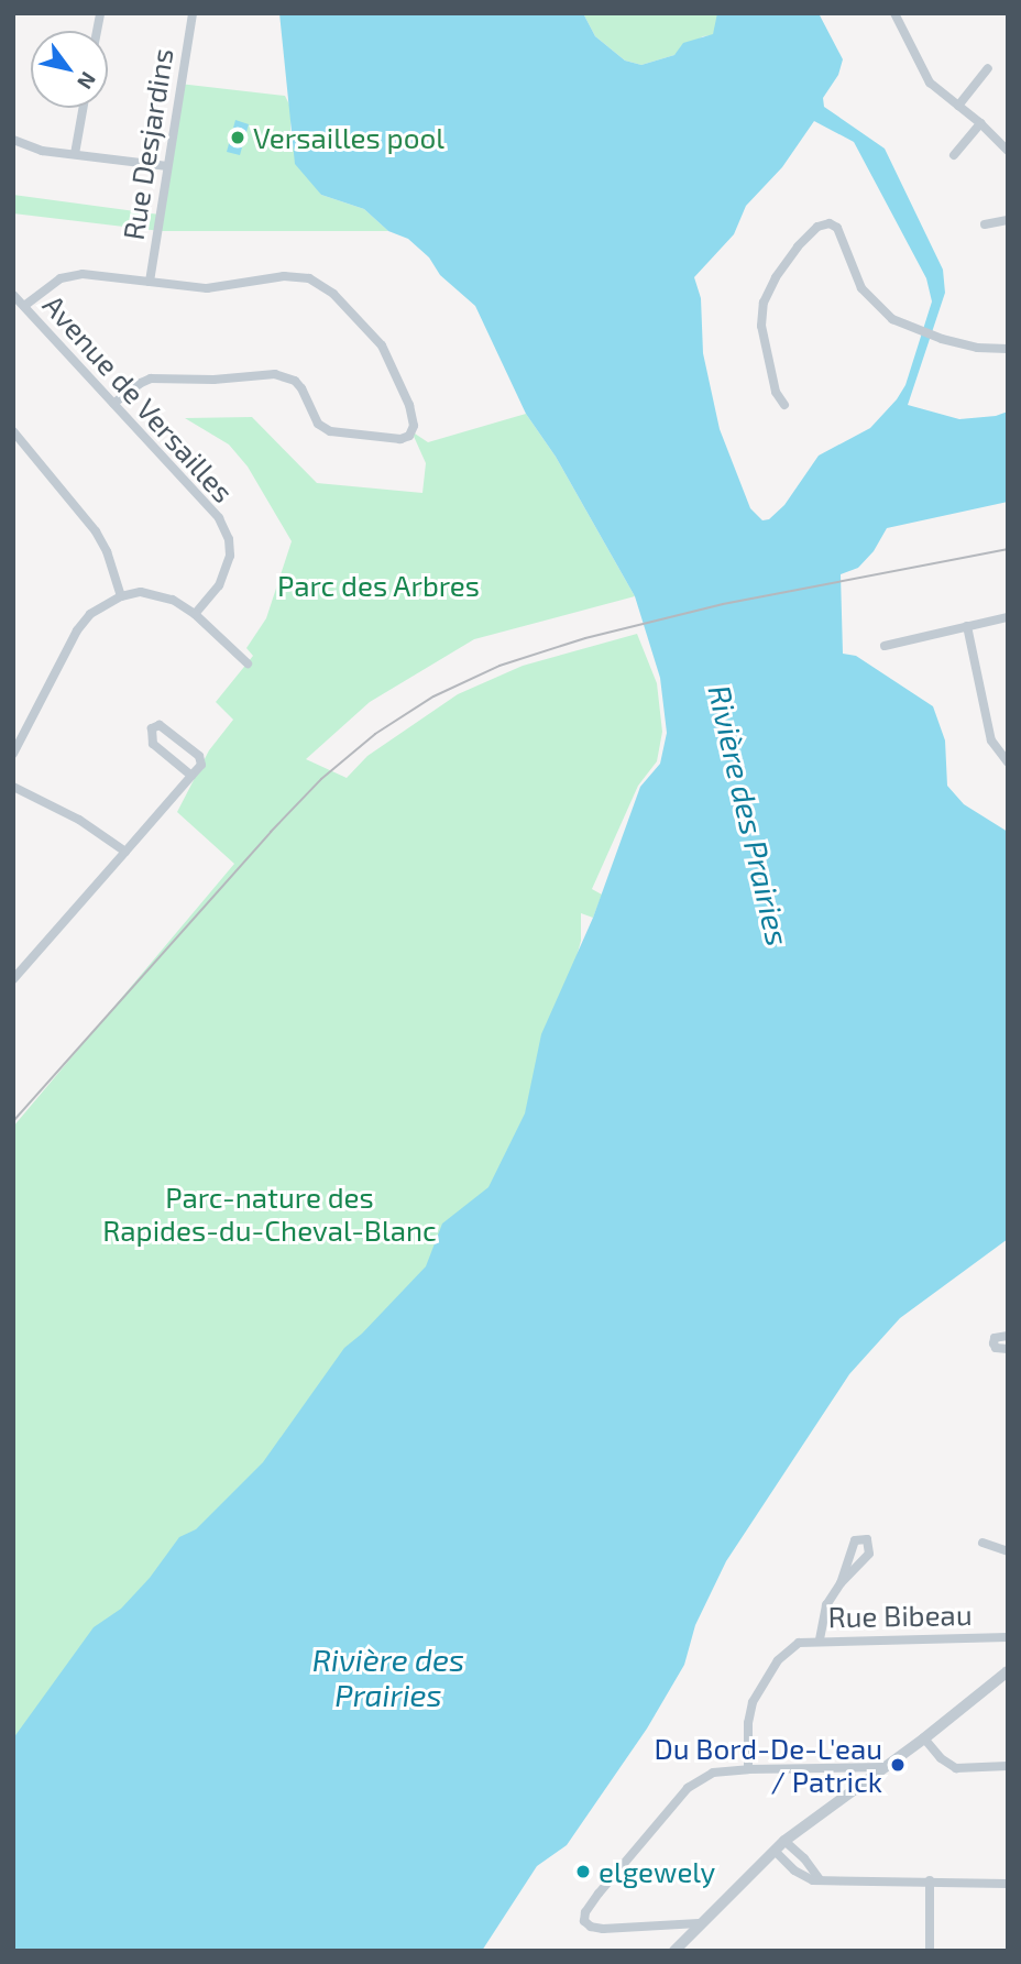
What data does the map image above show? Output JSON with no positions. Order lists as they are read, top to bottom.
{
  "streets": {
    "street": ["Rue Desjardins", "Avenue de Versailles", "Rue Bibeau"]
  },
  "water": ["Rivière des Prairies"],
  "parks": ["Parc des Arbres", "Parc-nature des Rapides-du-Cheval-Blanc"],
  "places": ["Versailles pool", "Du Bord-De-L'eau / Patrick", "elgewely"],
  "north": "bottom right"
}
